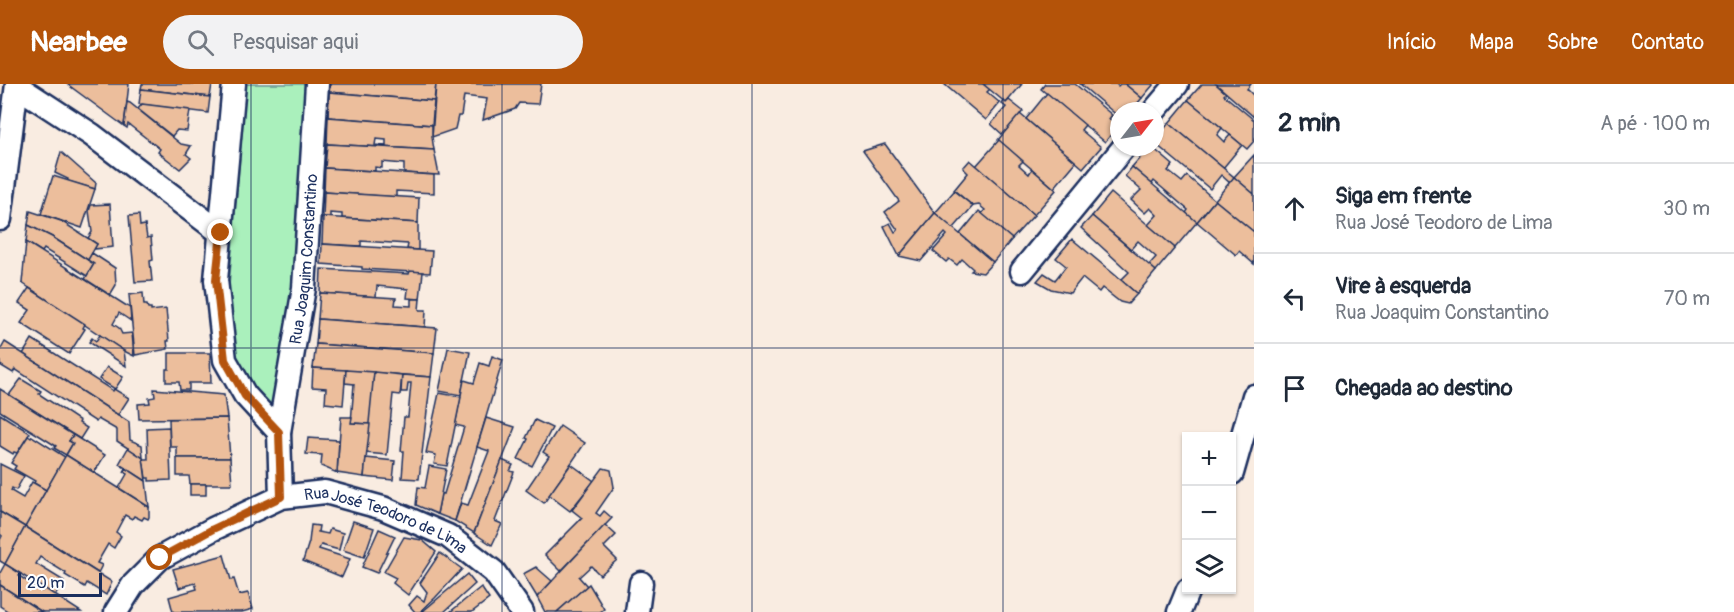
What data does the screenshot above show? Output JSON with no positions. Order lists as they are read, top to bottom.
{
  "streets": {
    "street": ["Rua Joaquim Constantino", "Rua José Teodoro de Lima"]
  },
  "crossings": [
    ["Rua Joaquim Constantino", "Rua José Teodoro de Lima"]
  ],
  "scale_bar": "20 m",
  "north": "top right",
  "page": {
    "header": "Nearbee",
    "search": "Pesquisar aqui",
    "nav": [
      "Início",
      "Mapa",
      "Sobre",
      "Contato"
    ],
    "heading": ["2 min", "A pé · 100 m"],
    "list": [
      ["Siga em frente", "Rua José Teodoro de Lima", "30 m"],
      ["Vire à esquerda", "Rua Joaquim Constantino", "70 m"],
      "Chegada ao destino"
    ],
    "map_buttons": ["+", "−"],
    "scale": "20 m"
  }
}
